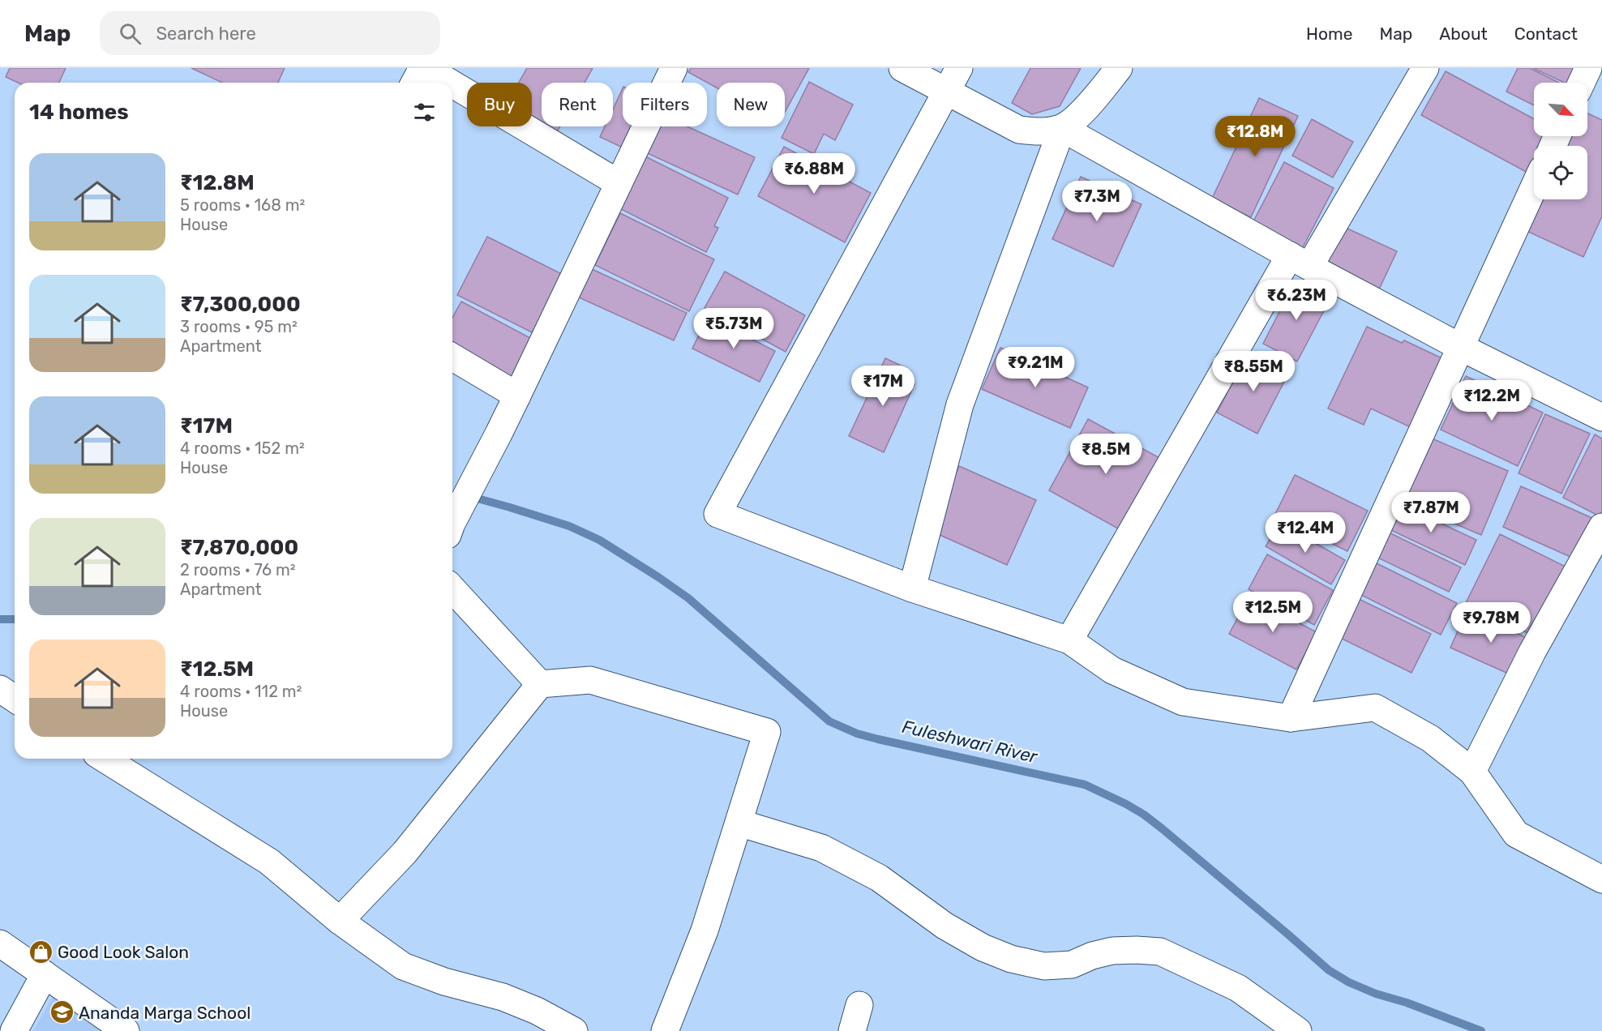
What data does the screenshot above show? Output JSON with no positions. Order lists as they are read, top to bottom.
{
  "water": ["Fuleshwari River"],
  "places": {
    "shop": ["Good Look Salon"],
    "school or university": ["Ananda Marga School"]
  },
  "north": "bottom right",
  "page": {
    "header": "Map",
    "search": "Search here",
    "nav": [
      "Home",
      "Map",
      "About",
      "Contact"
    ],
    "chip": [
      "Buy",
      "Rent",
      "Filters",
      "New"
    ],
    "heading": "14 homes",
    "price": [
      "₹12.8M",
      "₹6.88M",
      "₹7.3M",
      "₹6.23M",
      "₹5.73M",
      "₹9.21M",
      "₹8.55M",
      "₹17M",
      "₹12.2M",
      "₹8.5M",
      "₹7.87M",
      "₹12.4M",
      "₹12.5M",
      "₹9.78M"
    ],
    "list": [
      {
        "name": "₹12.8M",
        "note": "5 rooms · 168 m² · House"
      },
      {
        "name": "₹7,300,000",
        "note": "3 rooms · 95 m² · Apartment"
      },
      {
        "name": "₹17M",
        "note": "4 rooms · 152 m² · House"
      },
      {
        "name": "₹7,870,000",
        "note": "2 rooms · 76 m² · Apartment"
      },
      {
        "name": "₹12.5M",
        "note": "4 rooms · 112 m² · House"
      }
    ]
  }
}
